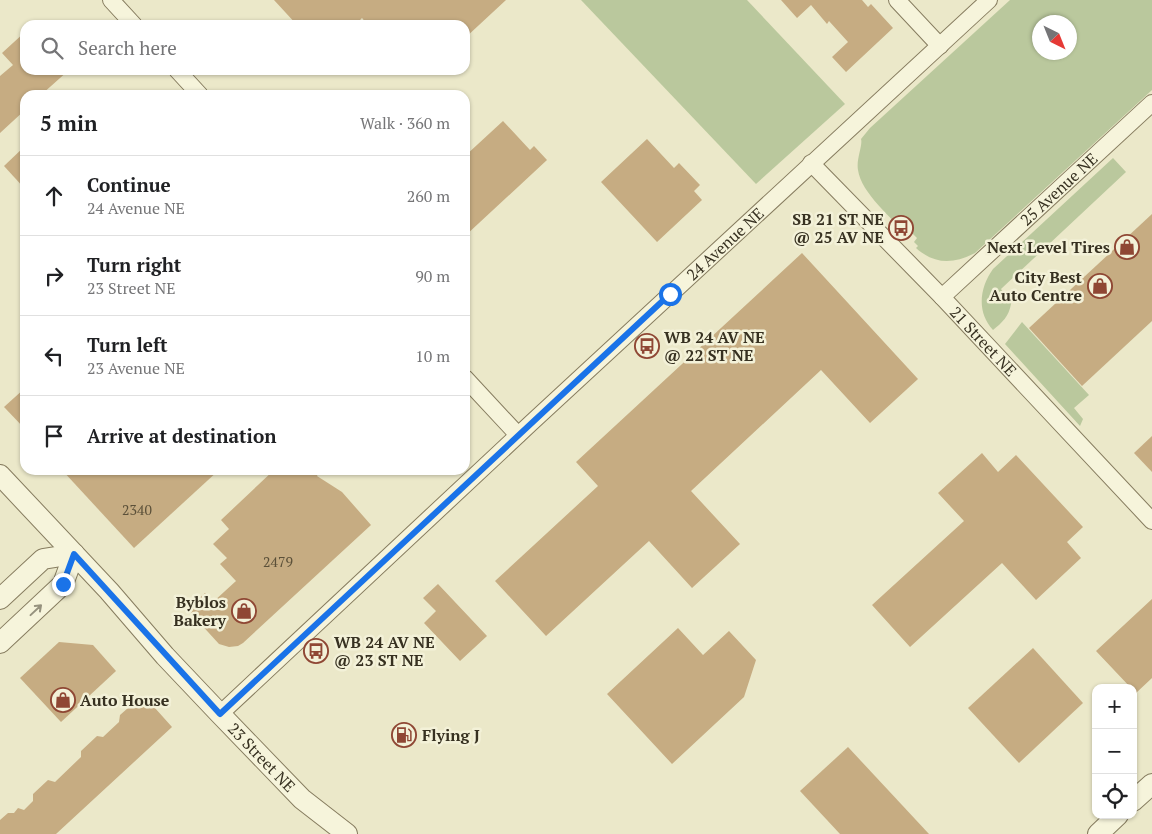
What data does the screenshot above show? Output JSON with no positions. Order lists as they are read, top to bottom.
{
  "streets": {
    "street": [
      "25 Avenue NE",
      "24 Avenue NE",
      "21 Street NE",
      "23 Street NE"
    ]
  },
  "crossings": [
    ["25 Avenue NE", "21 Street NE"],
    ["24 Avenue NE", "21 Street NE"],
    ["24 Avenue NE", "23 Street NE"]
  ],
  "places": {
    "bus stop": ["SB 21 ST NE @ 25 AV NE", "WB 24 AV NE @ 22 ST NE", "WB 24 AV NE @ 23 ST NE"],
    "shop": [
      "Next Level Tires",
      "City Best Auto Centre",
      "Byblos Bakery",
      "Auto House"
    ],
    "fuel station": ["Flying J"]
  },
  "house_numbers": ["2340", "2479"],
  "north": "bottom right",
  "page": {
    "search": "Search here",
    "heading": ["5 min", "Walk · 360 m"],
    "list": [
      ["Continue", "24 Avenue NE", "260 m"],
      ["Turn right", "23 Street NE", "90 m"],
      ["Turn left", "23 Avenue NE", "10 m"],
      "Arrive at destination"
    ],
    "map_buttons": ["+", "−"]
  }
}
